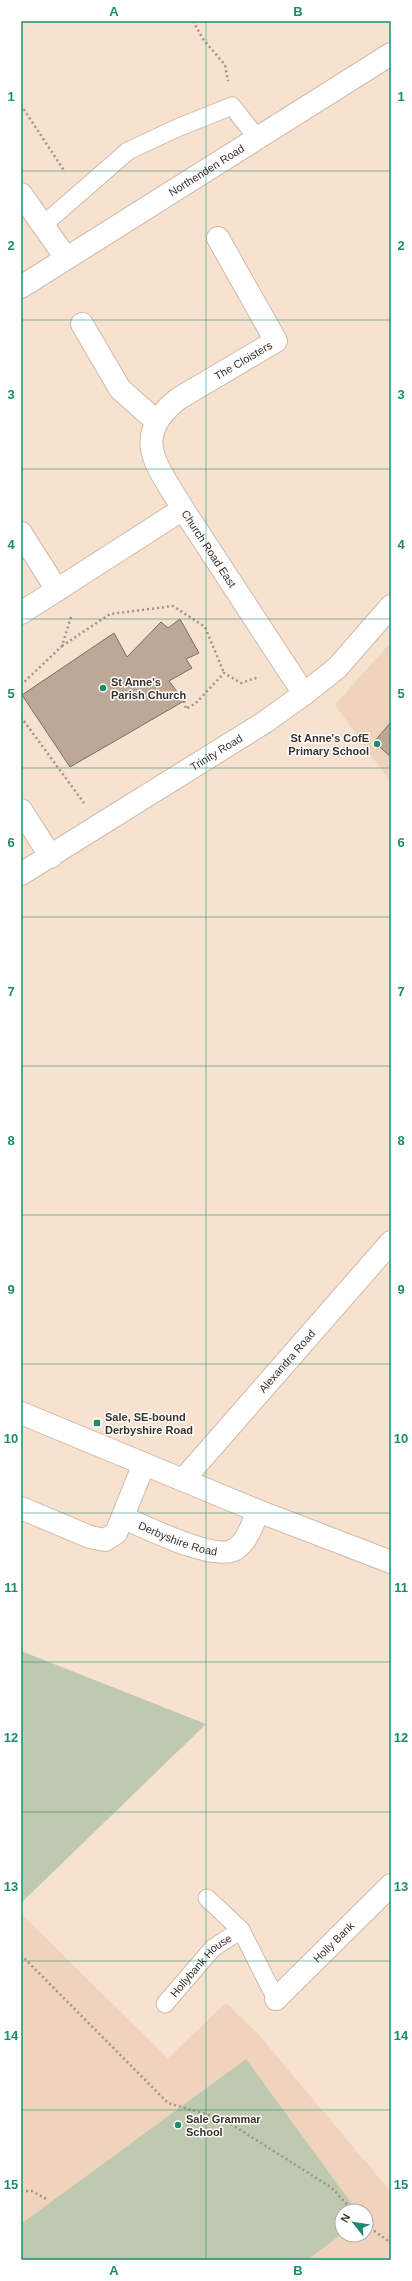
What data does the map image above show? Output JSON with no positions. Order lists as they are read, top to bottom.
{
  "streets": {
    "street": [
      "Northenden Road",
      "The Cloisters",
      "Church Road East",
      "Trinity Road",
      "Alexandra Road",
      "Derbyshire Road",
      "Holly Bank"
    ],
    "lane": ["Hollybank House"]
  },
  "crossings": [
    ["The Cloisters", "Church Road East"],
    ["Church Road East", "Trinity Road"],
    ["Holly Bank", "Hollybank House"]
  ],
  "places": {
    "other": ["St Anne's Parish Church", "St Anne's CofE Primary School", "Sale Grammar School"],
    "transit": ["Sale, SE-bound Derbyshire Road"]
  },
  "north": "top left",
  "grid": {
    "columns": ["A", "B"],
    "rows": [
      "1",
      "2",
      "3",
      "4",
      "5",
      "6",
      "7",
      "8",
      "9",
      "10",
      "11",
      "12",
      "13",
      "14",
      "15"
    ]
  }
}
